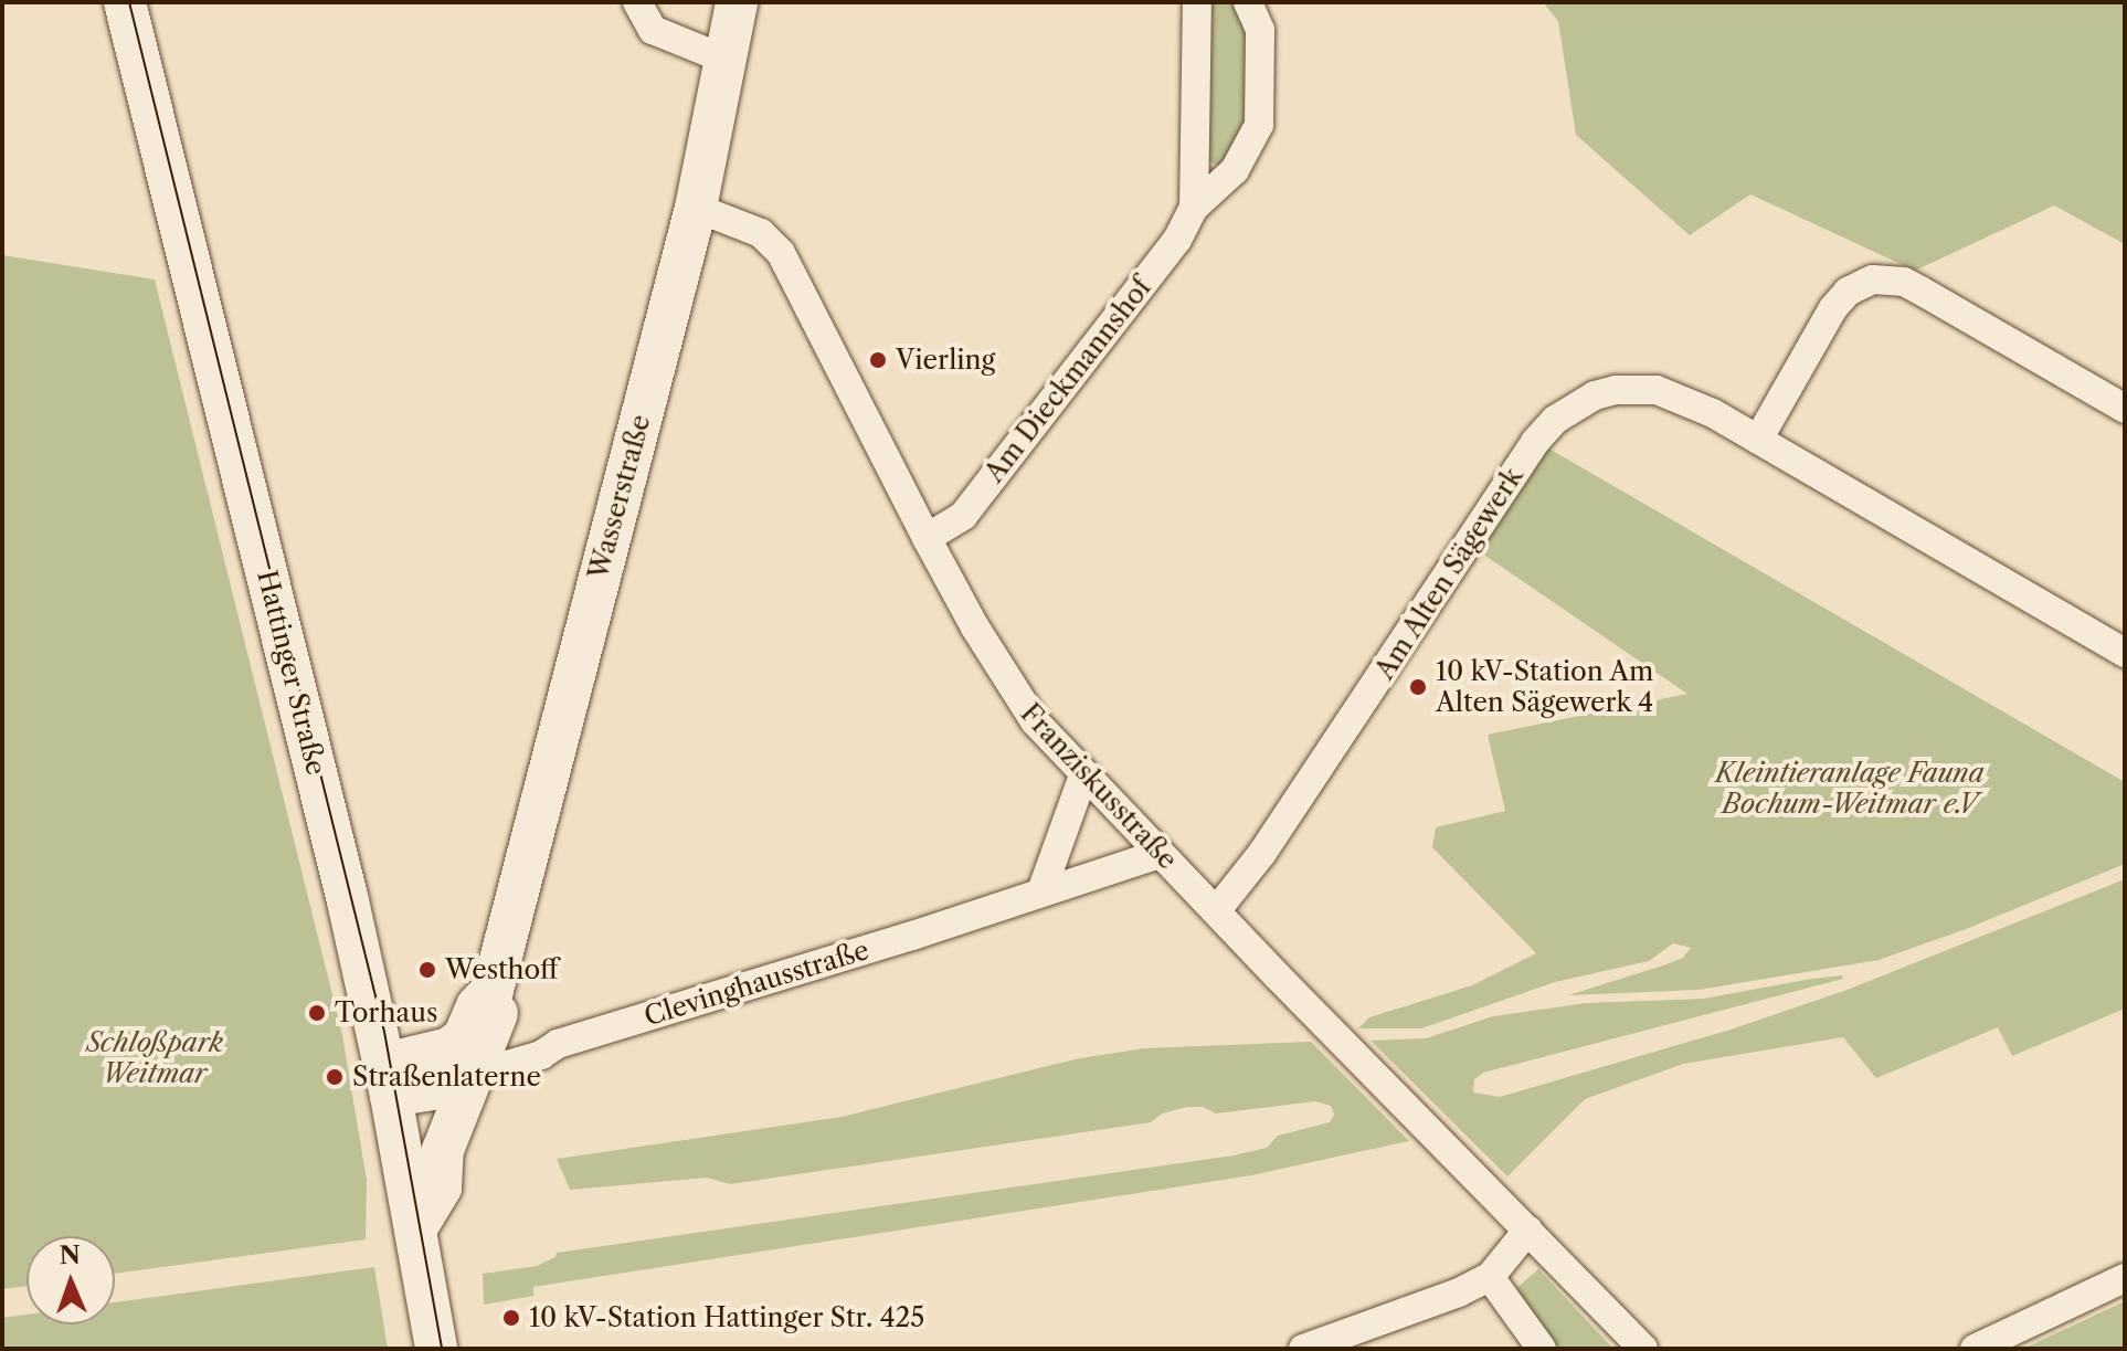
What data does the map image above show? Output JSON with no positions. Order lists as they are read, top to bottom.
{
  "streets": {
    "main road": ["Wasserstraße", "Hattinger Straße"],
    "street": [
      "Am Dieckmannshof",
      "Am Alten Sägewerk",
      "Franziskusstraße",
      "Clevinghausstraße"
    ]
  },
  "crossings": [
    ["Am Dieckmannshof", "Franziskusstraße"],
    ["Wasserstraße", "Hattinger Straße"],
    ["Wasserstraße", "Franziskusstraße"],
    ["Wasserstraße", "Clevinghausstraße"],
    ["Am Alten Sägewerk", "Franziskusstraße"],
    ["Franziskusstraße", "Clevinghausstraße"]
  ],
  "parks": ["Kleintieranlage Fauna Bochum-Weitmar e.V", "Schloßpark Weitmar"],
  "places": [
    "Vierling",
    "10 kV-Station Am Alten Sägewerk 4",
    "Westhoff",
    "Torhaus",
    "Straßenlaterne",
    "10 kV-Station Hattinger Str. 425"
  ],
  "north": "top"
}
